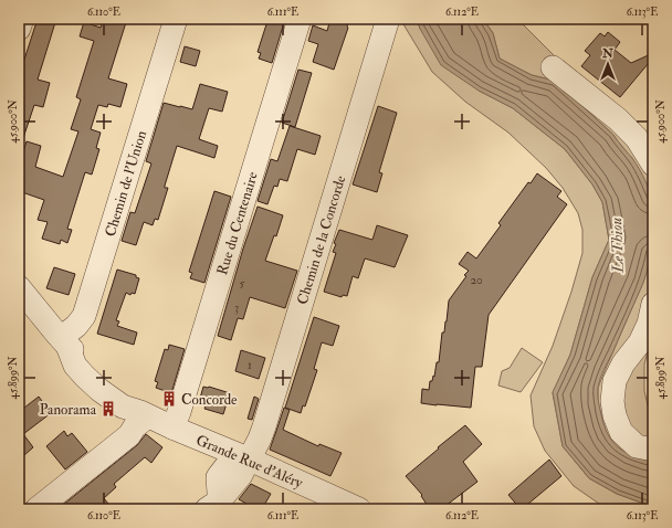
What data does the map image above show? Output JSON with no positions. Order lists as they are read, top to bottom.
{
  "streets": {
    "street": [
      "Chemin de l'Union",
      "Rue du Centenaire",
      "Chemin de la Concorde",
      "Grande Rue d'Aléry"
    ]
  },
  "crossings": [
    ["Chemin de l'Union", "Grande Rue d'Aléry"],
    ["Rue du Centenaire", "Grande Rue d'Aléry"],
    ["Chemin de la Concorde", "Grande Rue d'Aléry"]
  ],
  "water": ["Le Thiou"],
  "places": {
    "building": ["Concorde", "Panorama"]
  },
  "house_numbers": [
    "20",
    "5",
    "3",
    "1"
  ],
  "north": "top",
  "coordinates": [
    "6.110°E",
    "6.111°E",
    "6.112°E",
    "6.113°E",
    "45.900°N",
    "45.899°N"
  ]
}
